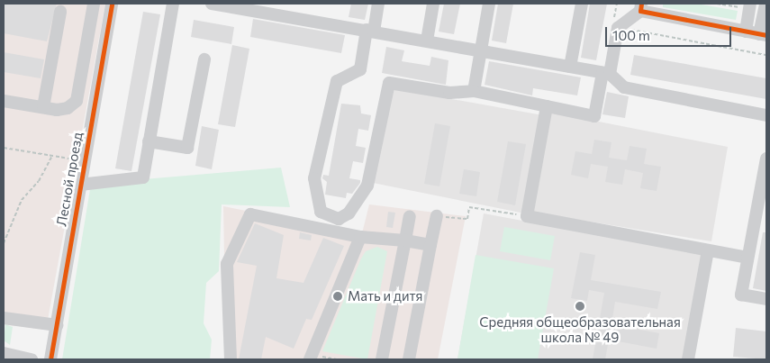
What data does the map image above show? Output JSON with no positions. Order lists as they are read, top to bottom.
{
  "streets": {
    "street": ["Лесной проезд"]
  },
  "places": ["Мать и дитя", "Средняя общеобразовательная школа № 49"],
  "scale_bar": "100 m"
}
